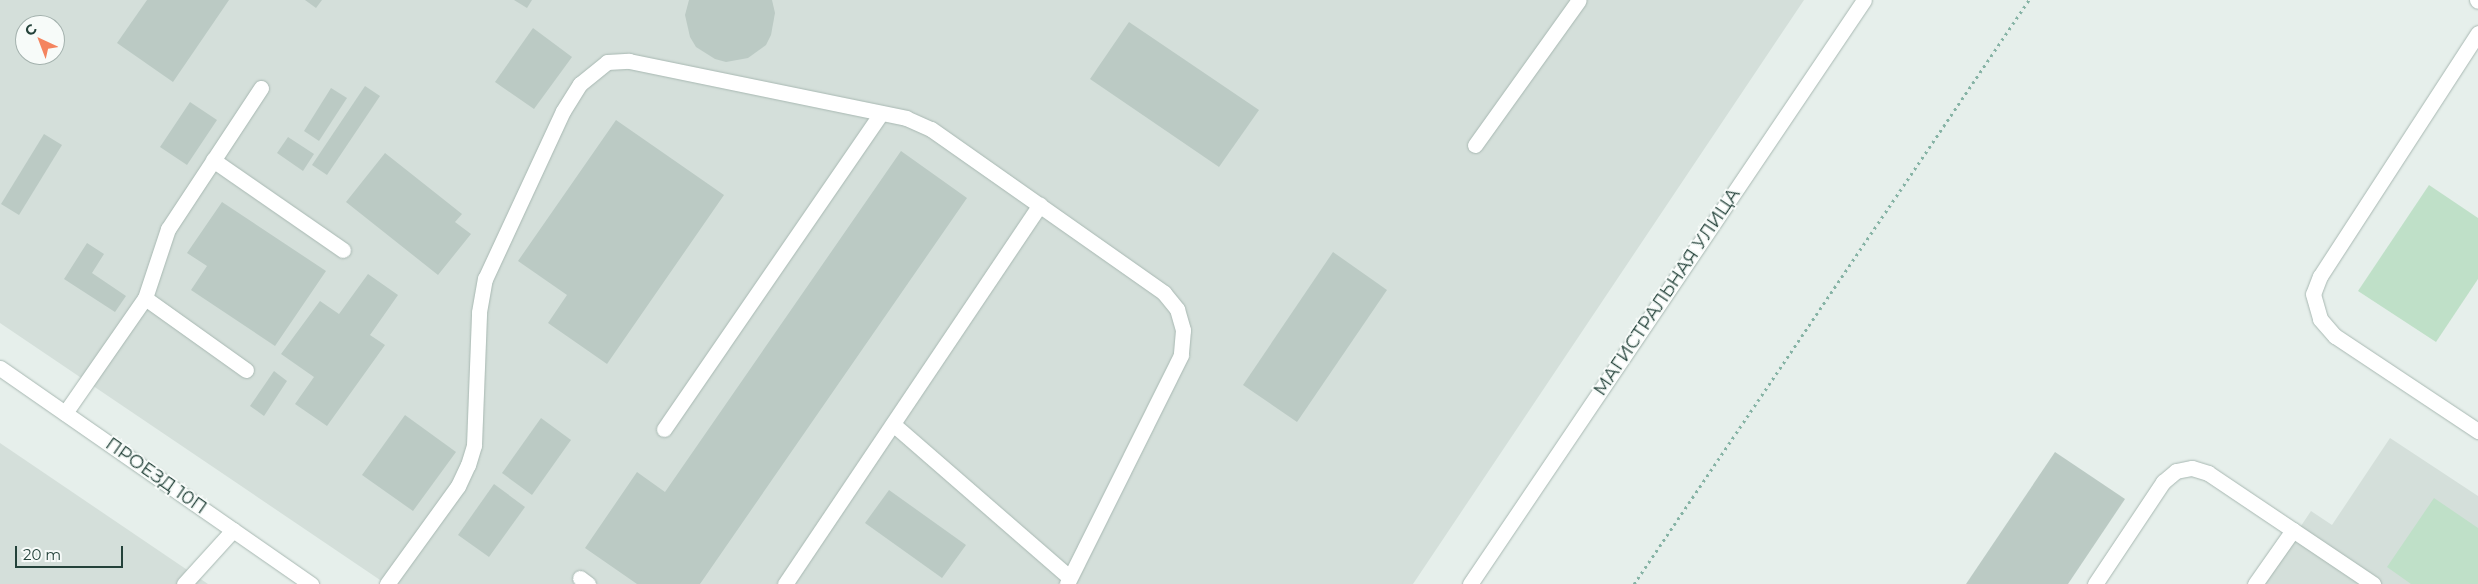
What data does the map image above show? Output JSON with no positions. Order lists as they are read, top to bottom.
{
  "streets": {
    "main road": ["МАГИСТРАЛЬНАЯ УЛИЦА", "ПРОЕЗД 10П"]
  },
  "scale_bar": "20 m",
  "north": "top left"
}
